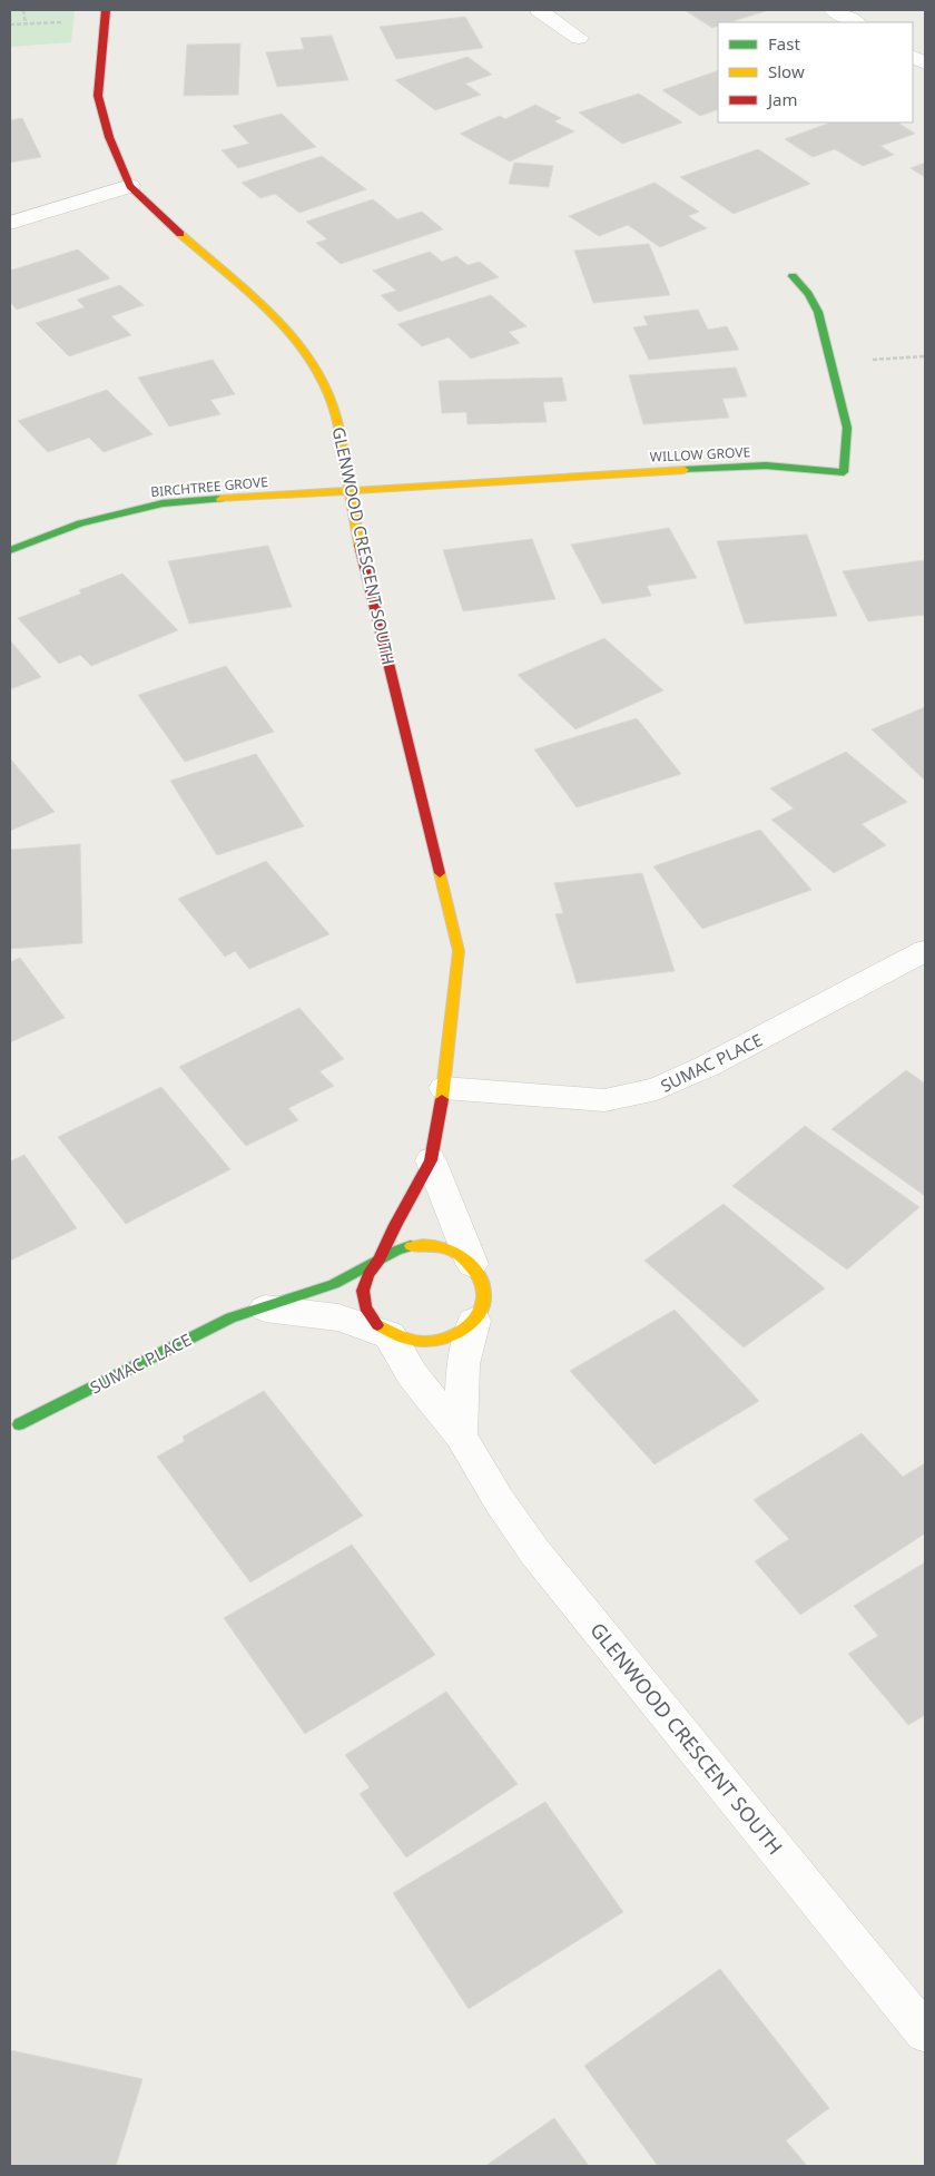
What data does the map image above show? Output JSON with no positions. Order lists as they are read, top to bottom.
{
  "streets": {
    "street": [
      "WILLOW GROVE",
      "BIRCHTREE GROVE",
      "GLENWOOD CRESCENT SOUTH",
      "SUMAC PLACE"
    ]
  },
  "crossings": [
    ["WILLOW GROVE", "BIRCHTREE GROVE"],
    ["WILLOW GROVE", "GLENWOOD CRESCENT SOUTH"],
    ["BIRCHTREE GROVE", "GLENWOOD CRESCENT SOUTH"],
    ["GLENWOOD CRESCENT SOUTH", "SUMAC PLACE"]
  ],
  "legend": ["Fast", "Slow", "Jam"]
}
